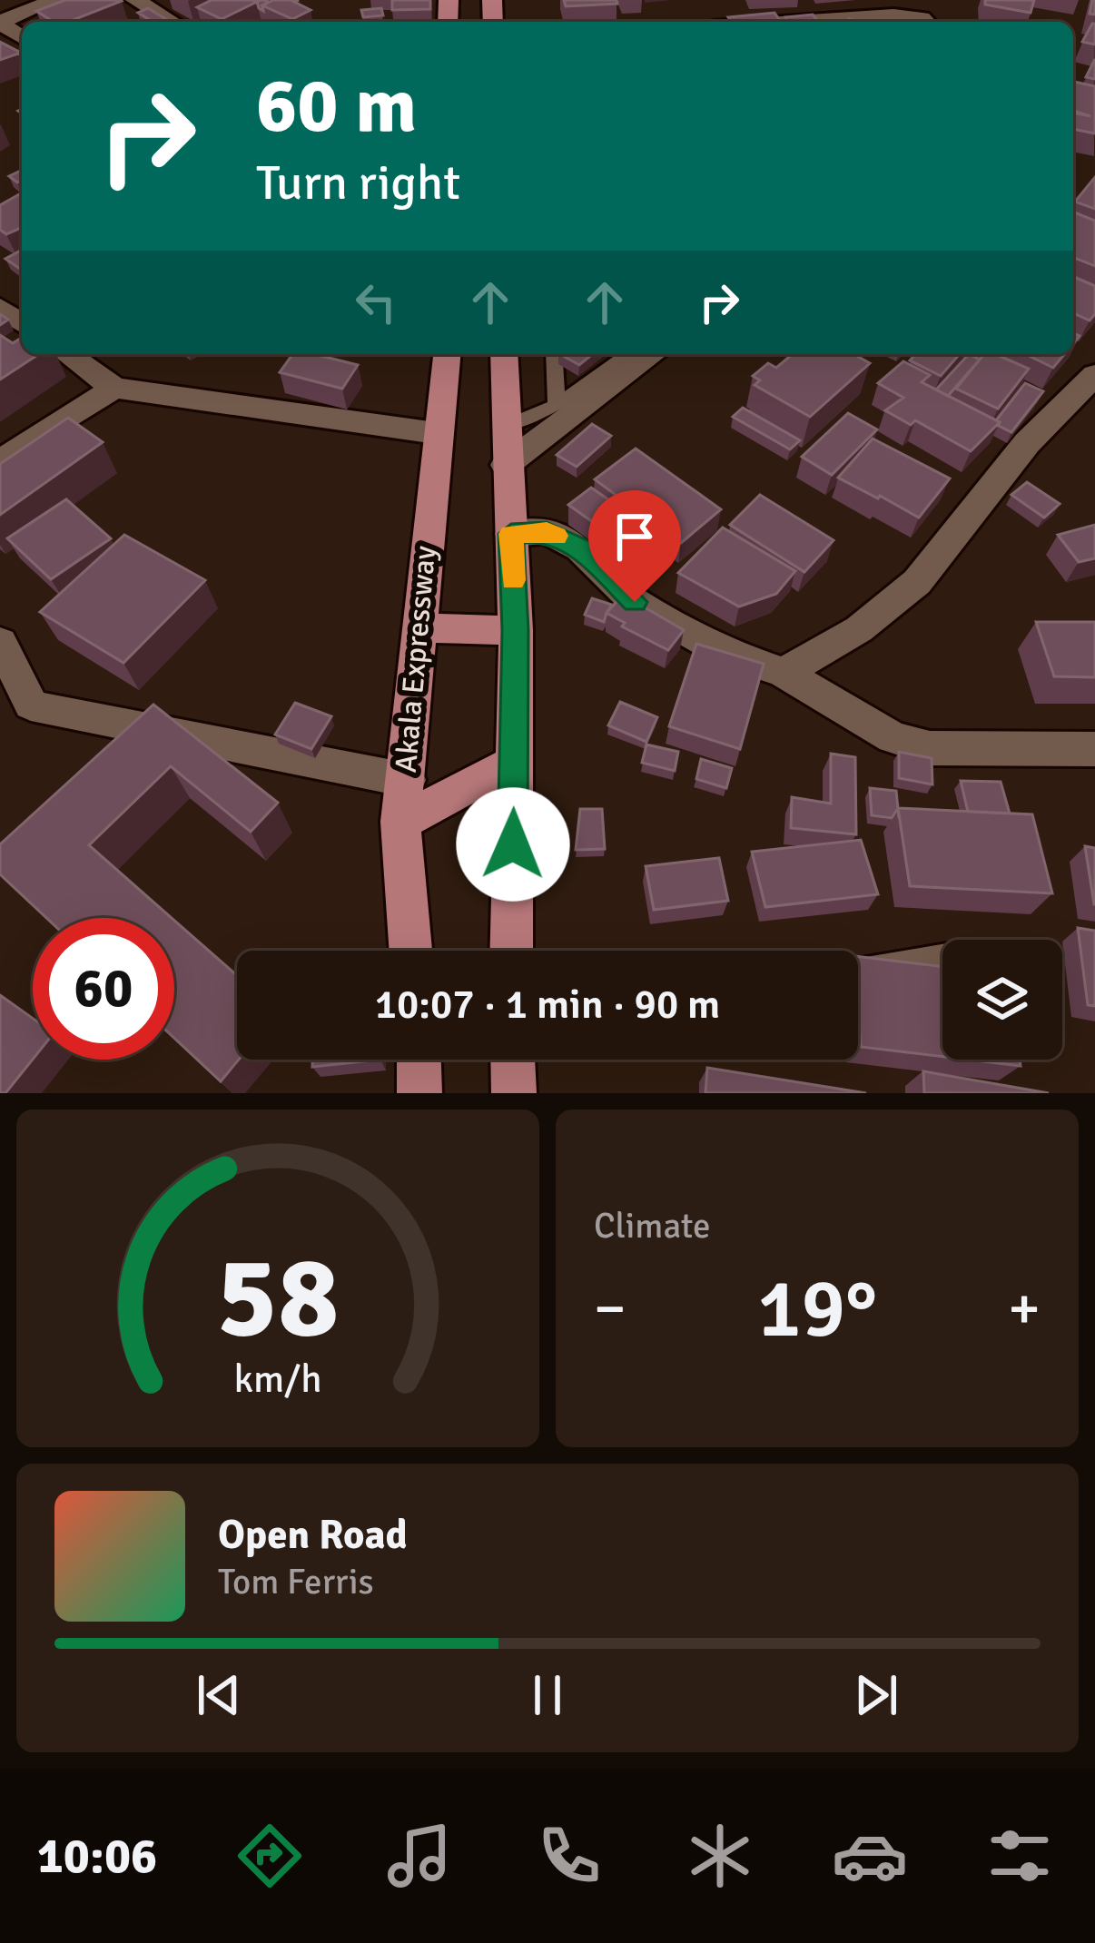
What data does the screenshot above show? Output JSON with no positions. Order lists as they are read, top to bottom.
{
  "streets": {
    "main road": ["Akala Expressway"]
  },
  "page": {
    "turn": ["60 m", "Turn right"],
    "limit": "60",
    "trip": "10:07 · 1 min · 90 m",
    "tile": "Climate",
    "heat": ["−", "19°", "+"],
    "song": ["Open Road", "Tom Ferris"],
    "tabs": "10:06",
    "gauge": ["58", "km/h"]
  }
}
